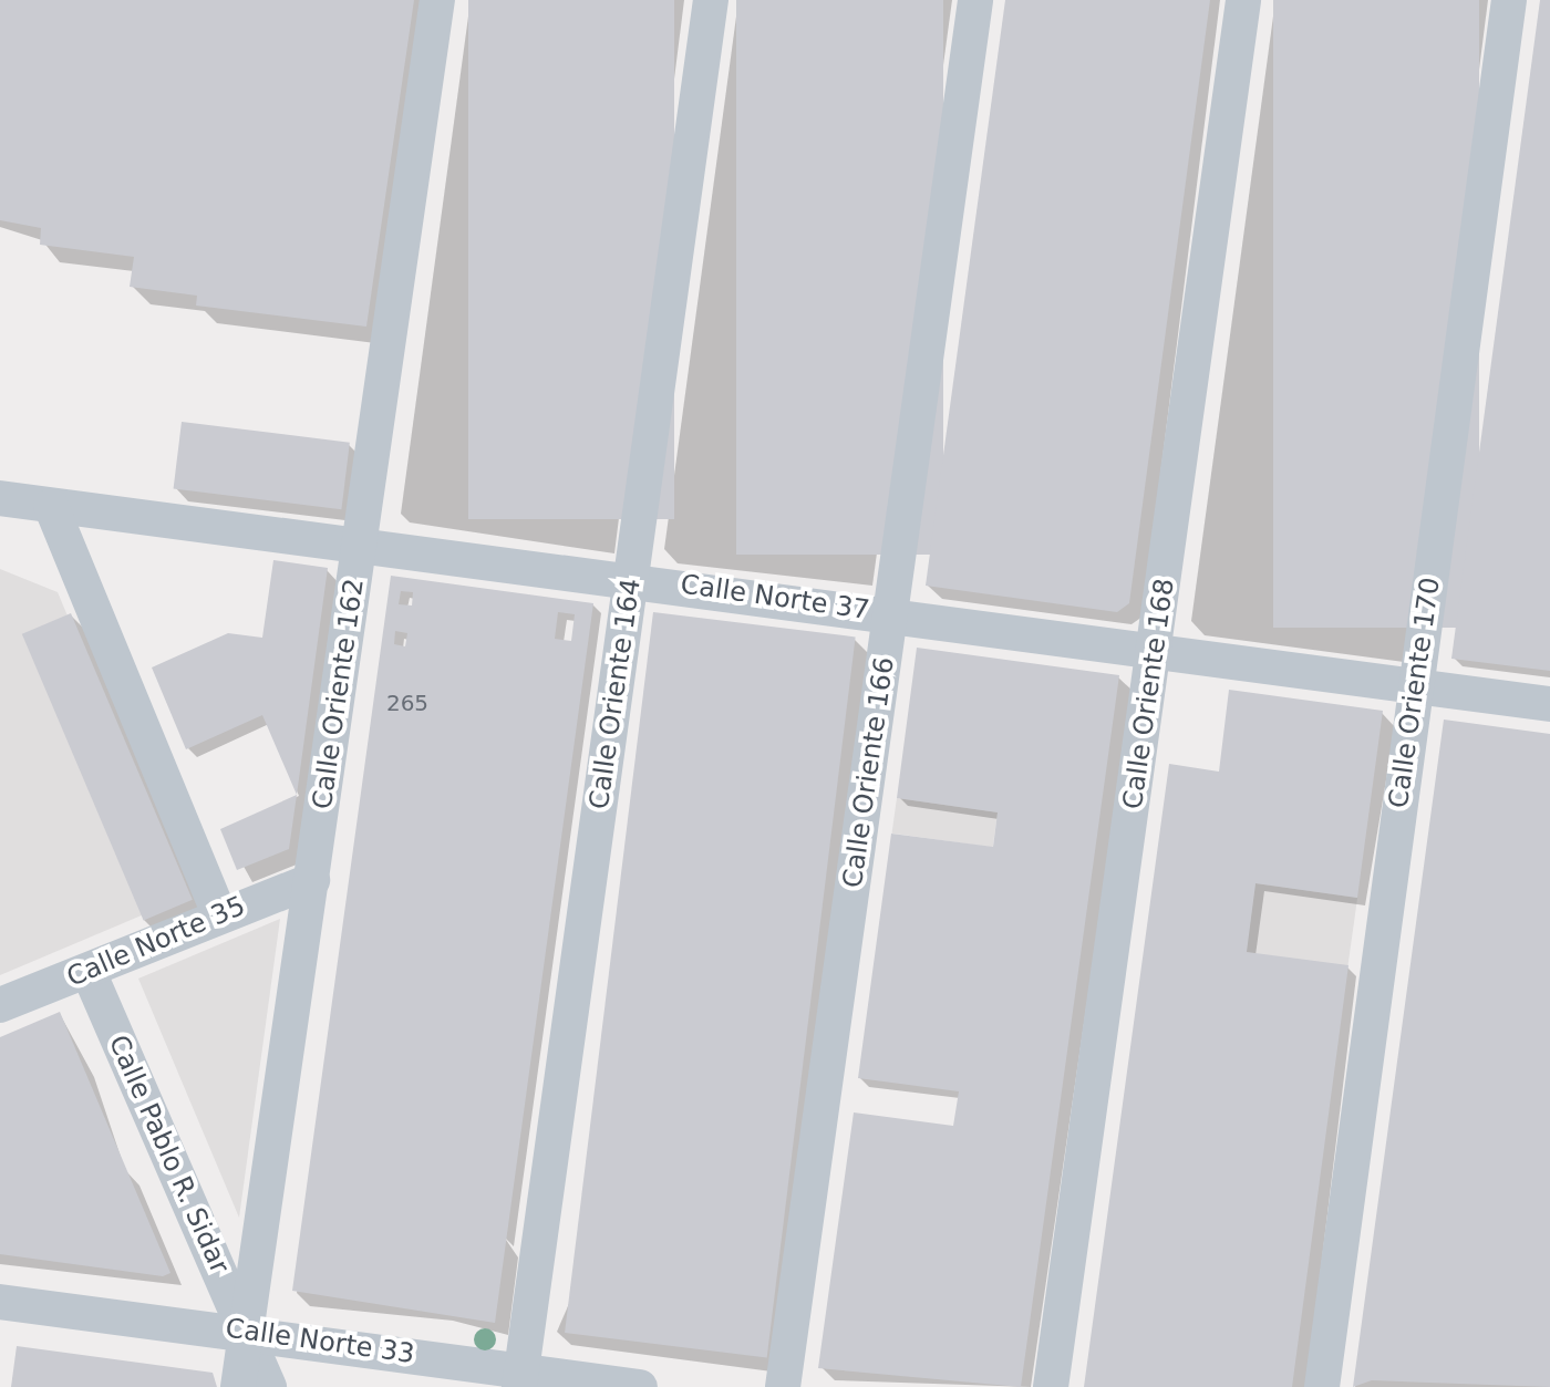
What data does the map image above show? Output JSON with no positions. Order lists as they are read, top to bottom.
{
  "streets": {
    "street": [
      "Calle Norte 37",
      "Calle Oriente 170",
      "Calle Oriente 162",
      "Calle Oriente 164",
      "Calle Oriente 168",
      "Calle Oriente 166",
      "Calle Norte 35",
      "Calle Pablo R. Sidar",
      "Calle Norte 33"
    ]
  },
  "crossings": [
    ["Calle Norte 37", "Calle Oriente 170"],
    ["Calle Norte 37", "Calle Oriente 162"],
    ["Calle Norte 37", "Calle Oriente 164"],
    ["Calle Norte 37", "Calle Oriente 168"],
    ["Calle Norte 37", "Calle Oriente 166"],
    ["Calle Oriente 162", "Calle Norte 35"],
    ["Calle Oriente 162", "Calle Pablo R. Sidar"],
    ["Calle Oriente 162", "Calle Norte 33"],
    ["Calle Oriente 164", "Calle Norte 33"],
    ["Calle Norte 35", "Calle Pablo R. Sidar"],
    ["Calle Pablo R. Sidar", "Calle Norte 33"]
  ],
  "house_numbers": ["265"]
}
